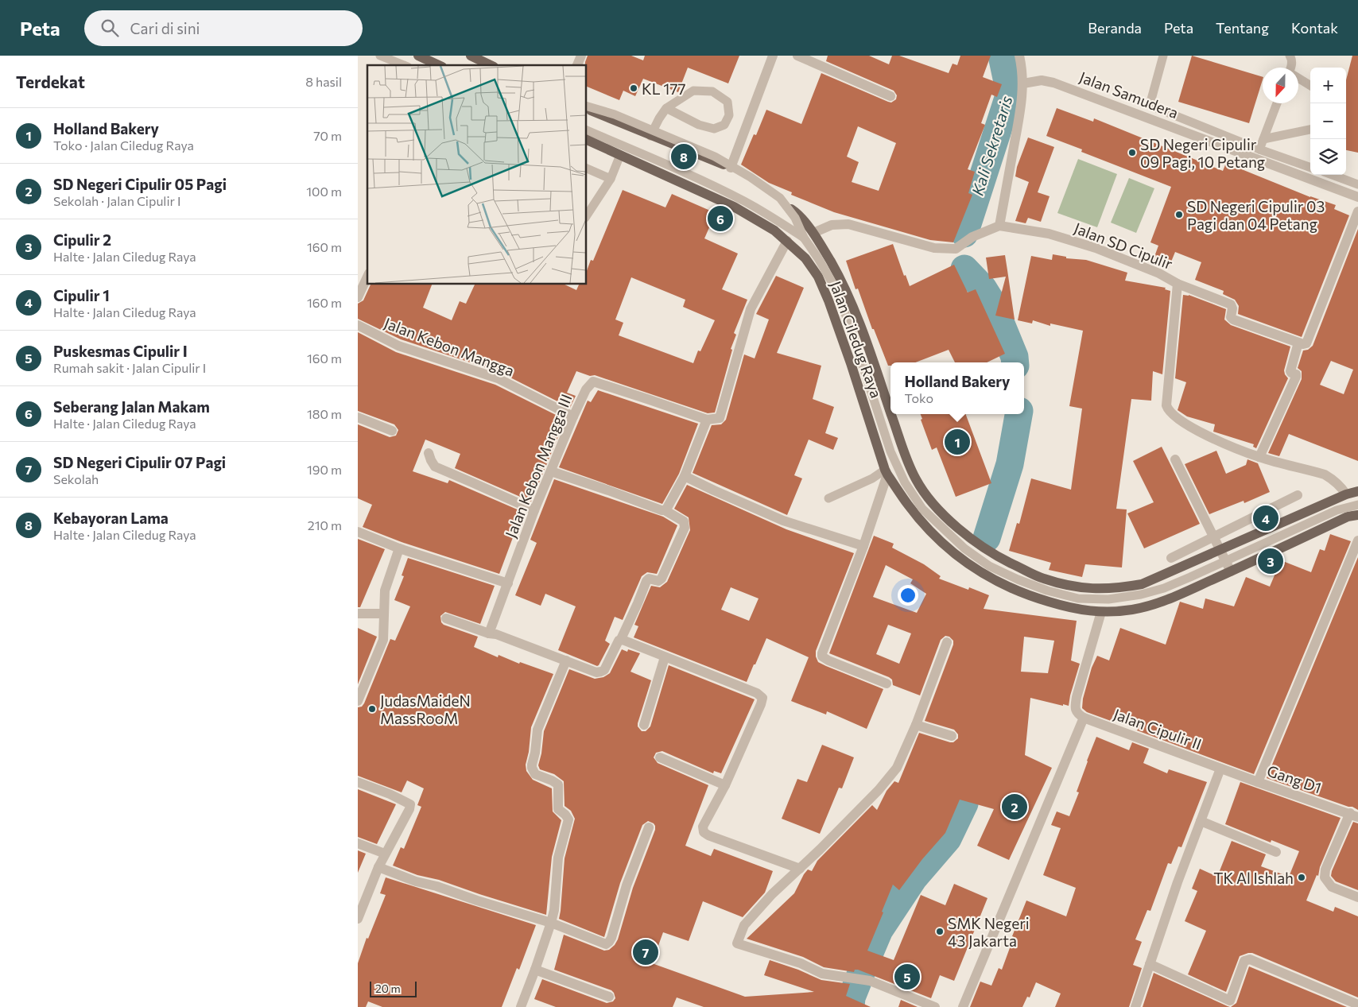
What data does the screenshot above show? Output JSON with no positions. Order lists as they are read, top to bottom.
{
  "streets": {
    "main road": ["Jalan Ciledug Raya"],
    "street": [
      "Jalan Samudera",
      "Jalan SD Cipulir",
      "Jalan Kebon Mangga",
      "Jalan Kebon Mangga III",
      "Jalan Cipulir II",
      "Gang D1"
    ]
  },
  "crossings": [
    ["Jalan SD Cipulir", "Jalan Ciledug Raya"],
    ["Jalan Kebon Mangga", "Jalan Kebon Mangga III"],
    ["Jalan Cipulir II", "Gang D1"]
  ],
  "water": ["Kali Sekretaris"],
  "places": [
    "KL 177",
    "SD Negeri Cipulir 09 Pagi, 10 Petang",
    "SD Negeri Cipulir 03 Pagi dan 04 Petang",
    "JudasMaideN MassRooM",
    "TK Al Ishlah",
    "SMK Negeri 43 Jakarta"
  ],
  "scale_bar": "20 m",
  "north": "bottom",
  "page": {
    "header": "Peta",
    "search": "Cari di sini",
    "nav": [
      "Beranda",
      "Peta",
      "Tentang",
      "Kontak"
    ],
    "heading": ["Terdekat", "8 hasil"],
    "map_buttons": ["+", "−"],
    "list": [
      {
        "mark": "1",
        "name": "Holland Bakery",
        "note": "Toko · Jalan Ciledug Raya",
        "value": "70 m"
      },
      {
        "mark": "2",
        "name": "SD Negeri Cipulir 05 Pagi",
        "note": "Sekolah · Jalan Cipulir I",
        "value": "100 m"
      },
      {
        "mark": "3",
        "name": "Cipulir 2",
        "note": "Halte · Jalan Ciledug Raya",
        "value": "160 m"
      },
      {
        "mark": "4",
        "name": "Cipulir 1",
        "note": "Halte · Jalan Ciledug Raya",
        "value": "160 m"
      },
      {
        "mark": "5",
        "name": "Puskesmas Cipulir I",
        "note": "Rumah sakit · Jalan Cipulir I",
        "value": "160 m"
      },
      {
        "mark": "6",
        "name": "Seberang Jalan Makam",
        "note": "Halte · Jalan Ciledug Raya",
        "value": "180 m"
      },
      {
        "mark": "7",
        "name": "SD Negeri Cipulir 07 Pagi",
        "note": "Sekolah",
        "value": "190 m"
      },
      {
        "mark": "8",
        "name": "Kebayoran Lama",
        "note": "Halte · Jalan Ciledug Raya",
        "value": "210 m"
      }
    ],
    "pins": [
      "8",
      "6",
      "1",
      "4",
      "3",
      "2",
      "7",
      "5"
    ],
    "popup": ["Holland Bakery", "Toko"],
    "scale": "20 m"
  }
}
